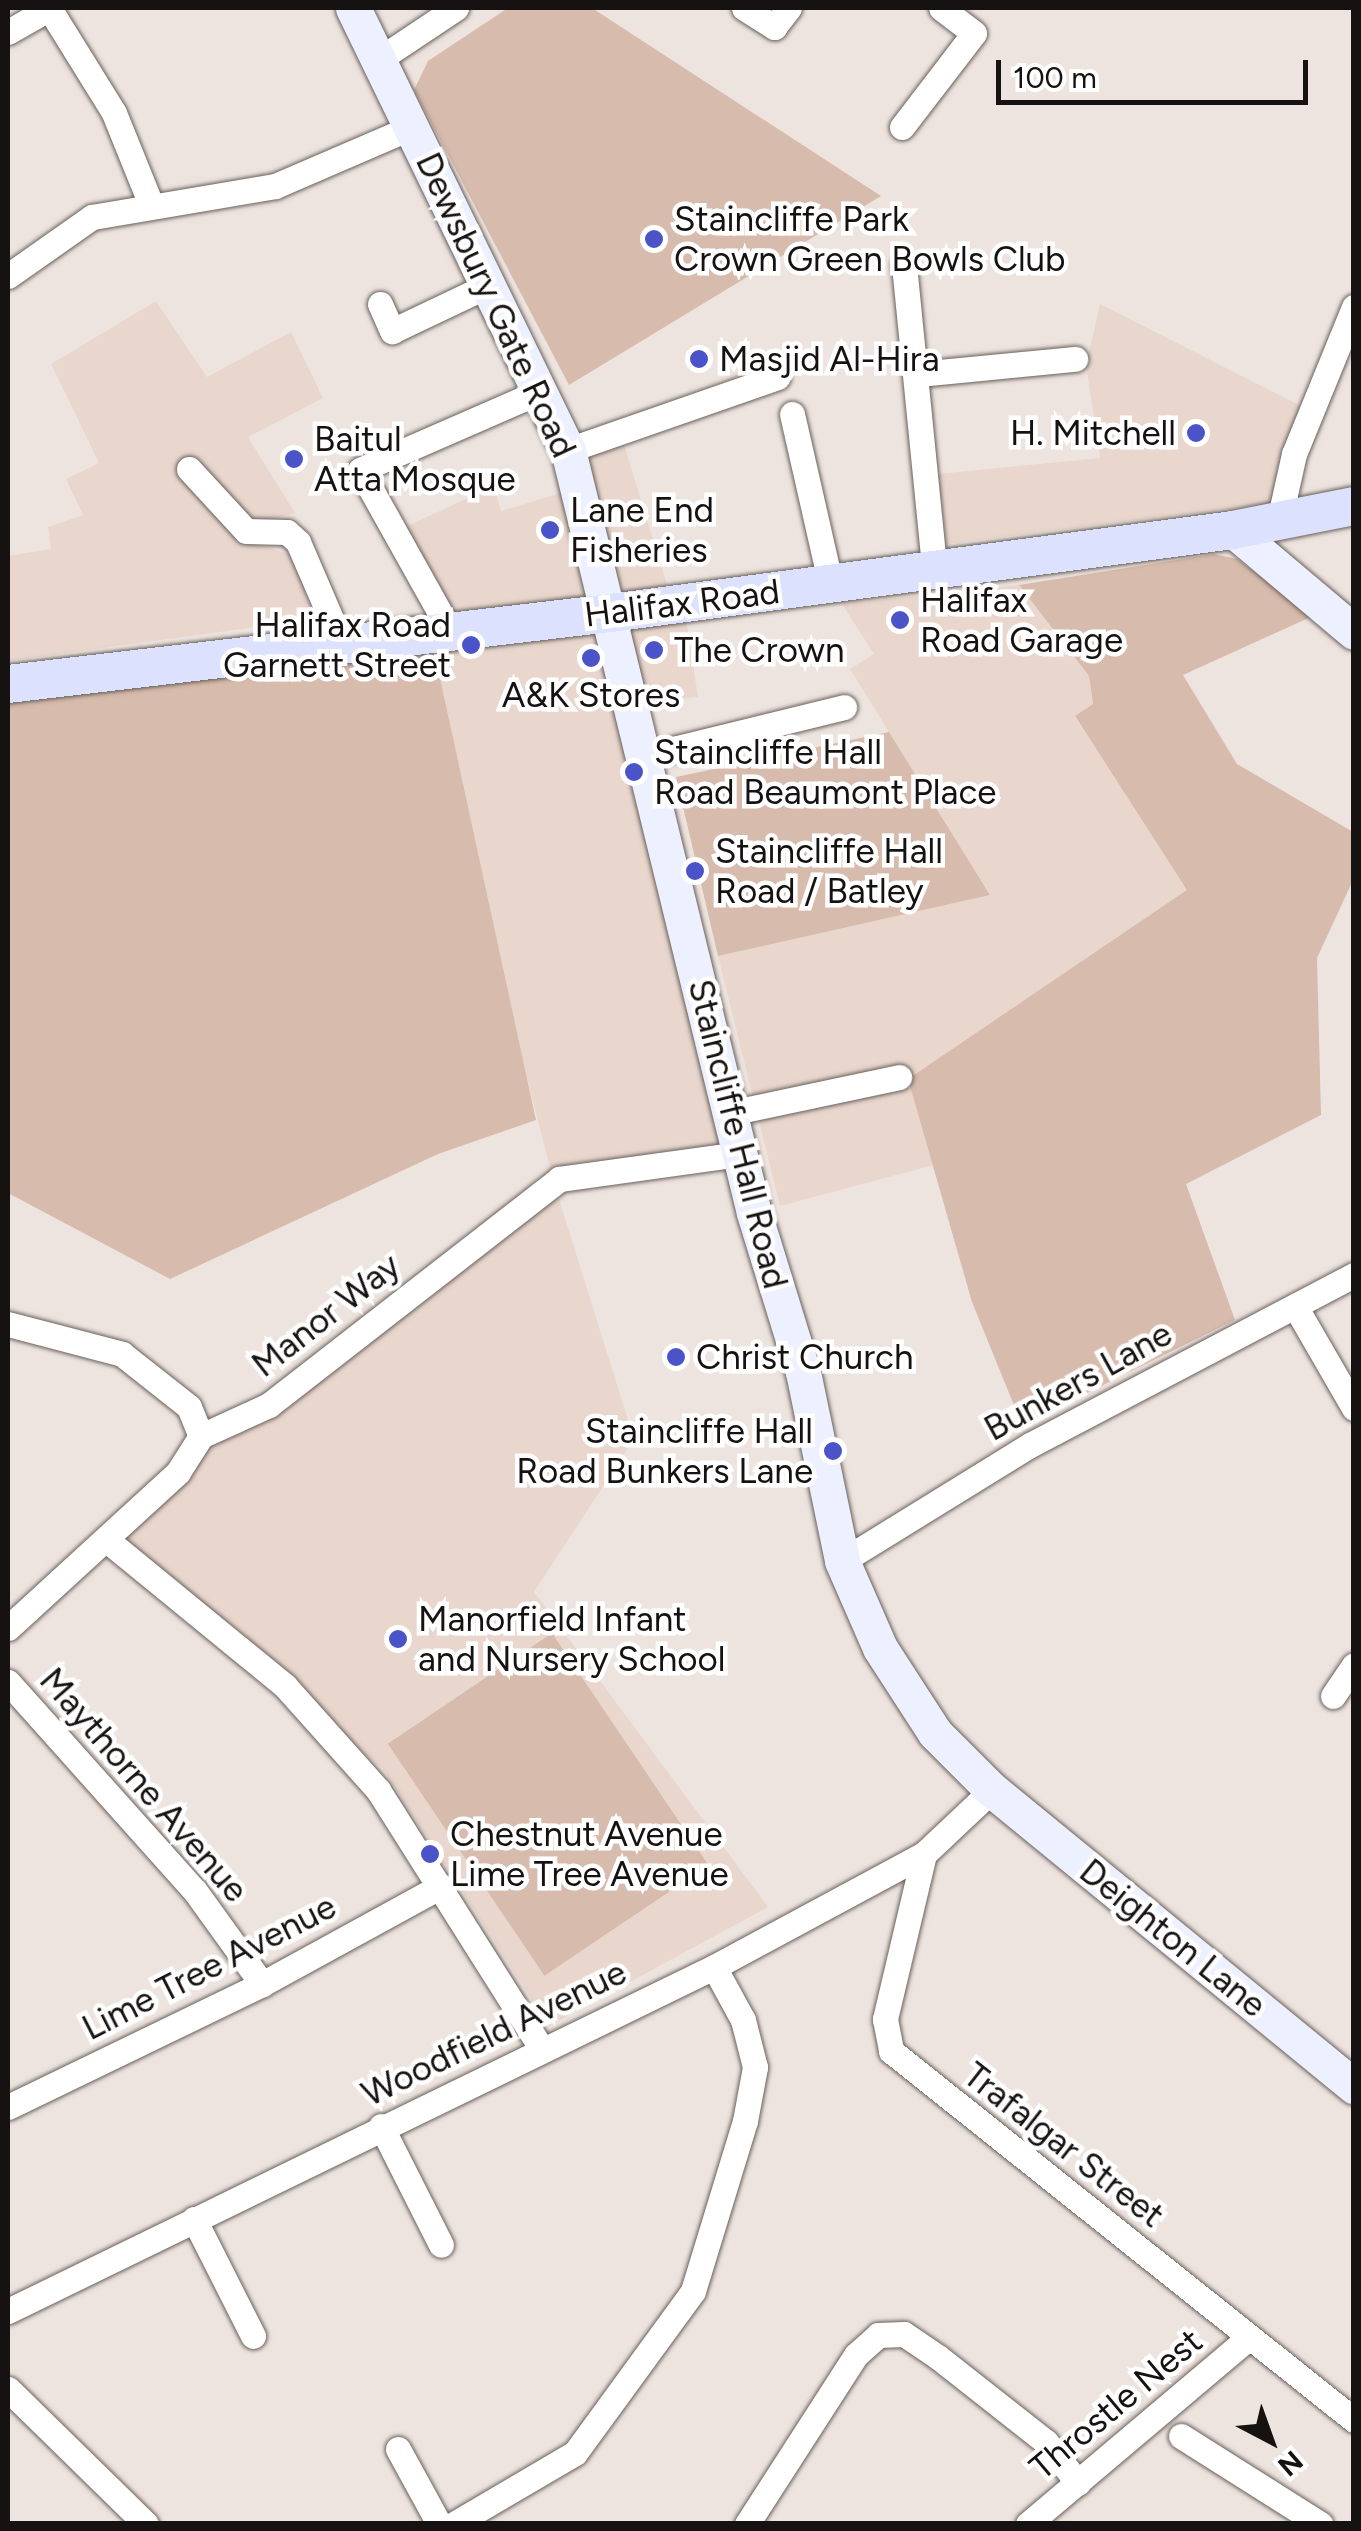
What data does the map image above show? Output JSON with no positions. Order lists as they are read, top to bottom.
{
  "streets": {
    "main road": ["Halifax Road"],
    "street": [
      "Dewsbury Gate Road",
      "Staincliffe Hall Road",
      "Manor Way",
      "Bunkers Lane",
      "Maythorne Avenue",
      "Deighton Lane",
      "Lime Tree Avenue",
      "Woodfield Avenue",
      "Trafalgar Street",
      "Throstle Nest"
    ]
  },
  "crossings": [
    ["Dewsbury Gate Road", "Halifax Road"],
    ["Dewsbury Gate Road", "Staincliffe Hall Road"],
    ["Halifax Road", "Staincliffe Hall Road"],
    ["Staincliffe Hall Road", "Manor Way"],
    ["Staincliffe Hall Road", "Bunkers Lane"],
    ["Staincliffe Hall Road", "Deighton Lane"],
    ["Staincliffe Hall Road", "Woodfield Avenue"],
    ["Maythorne Avenue", "Lime Tree Avenue"],
    ["Deighton Lane", "Woodfield Avenue"],
    ["Woodfield Avenue", "Trafalgar Street"],
    ["Trafalgar Street", "Throstle Nest"]
  ],
  "places": [
    "Staincliffe Park Crown Green Bowls Club",
    "Masjid Al-Hira",
    "H. Mitchell",
    "Baitul Atta Mosque",
    "Lane End Fisheries",
    "Halifax Road Garage",
    "Halifax Road Garnett Street",
    "The Crown",
    "A&K Stores",
    "Staincliffe Hall Road Beaumont Place",
    "Staincliffe Hall Road / Batley",
    "Christ Church",
    "Staincliffe Hall Road Bunkers Lane",
    "Manorfield Infant and Nursery School",
    "Chestnut Avenue Lime Tree Avenue"
  ],
  "scale_bar": "100 m",
  "north": "bottom right"
}
